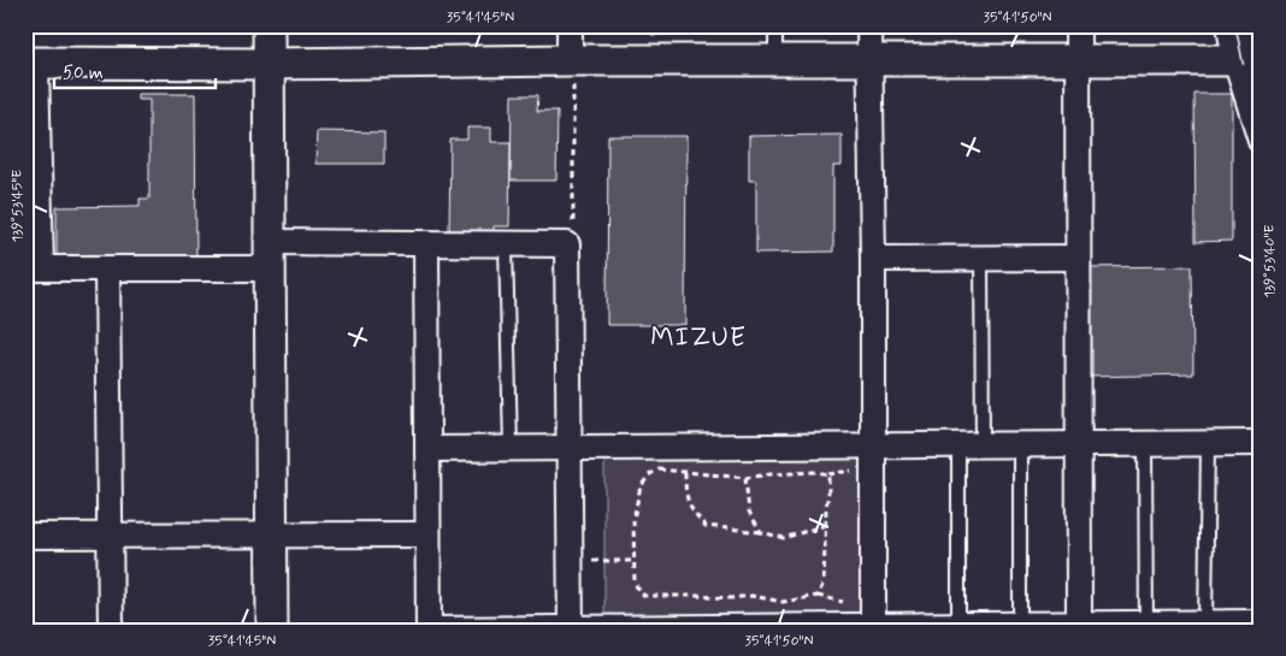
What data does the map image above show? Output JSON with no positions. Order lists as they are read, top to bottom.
{
  "districts": ["MIZUE"],
  "scale_bar": "50 m",
  "coordinates": [
    "35°41'45\"N",
    "35°41'50\"N",
    "139°53'45\"E",
    "139°53'40\"E"
  ]
}
